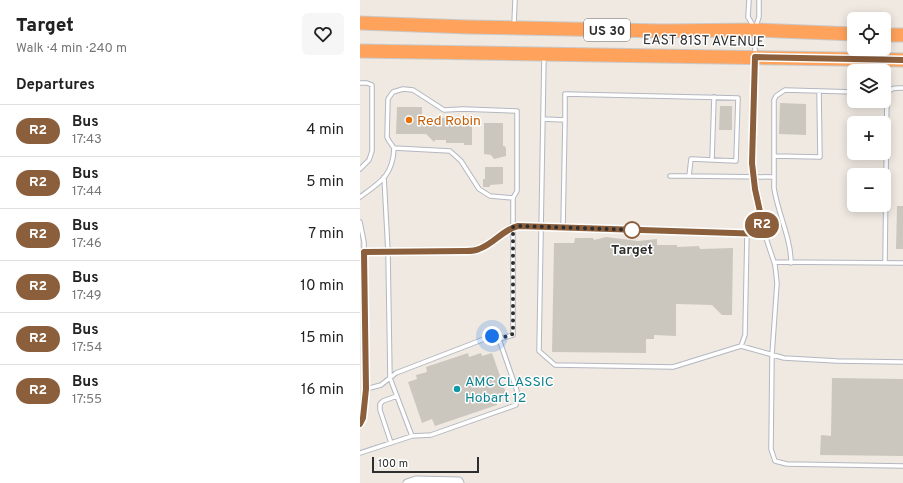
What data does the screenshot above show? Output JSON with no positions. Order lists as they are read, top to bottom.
{
  "streets": {
    "highway": ["US 30", "EAST 81ST AVENUE"]
  },
  "places": ["Red Robin", "Target", "AMC CLASSIC Hobart 12"],
  "lines": ["bus line R2"],
  "scale_bar": "100 m",
  "page": {
    "heading": [
      ["Target", "Walk · 4 min · 240 m"],
      "Departures"
    ],
    "on_map": "R2",
    "map_buttons": ["+", "−"],
    "list": [
      {
        "mark": "R2",
        "name": "Bus",
        "note": "17:43",
        "value": "4 min"
      },
      {
        "mark": "R2",
        "name": "Bus",
        "note": "17:44",
        "value": "5 min"
      },
      {
        "mark": "R2",
        "name": "Bus",
        "note": "17:46",
        "value": "7 min"
      },
      {
        "mark": "R2",
        "name": "Bus",
        "note": "17:49",
        "value": "10 min"
      },
      {
        "mark": "R2",
        "name": "Bus",
        "note": "17:54",
        "value": "15 min"
      },
      {
        "mark": "R2",
        "name": "Bus",
        "note": "17:55",
        "value": "16 min"
      }
    ],
    "scale": "100 m"
  }
}
